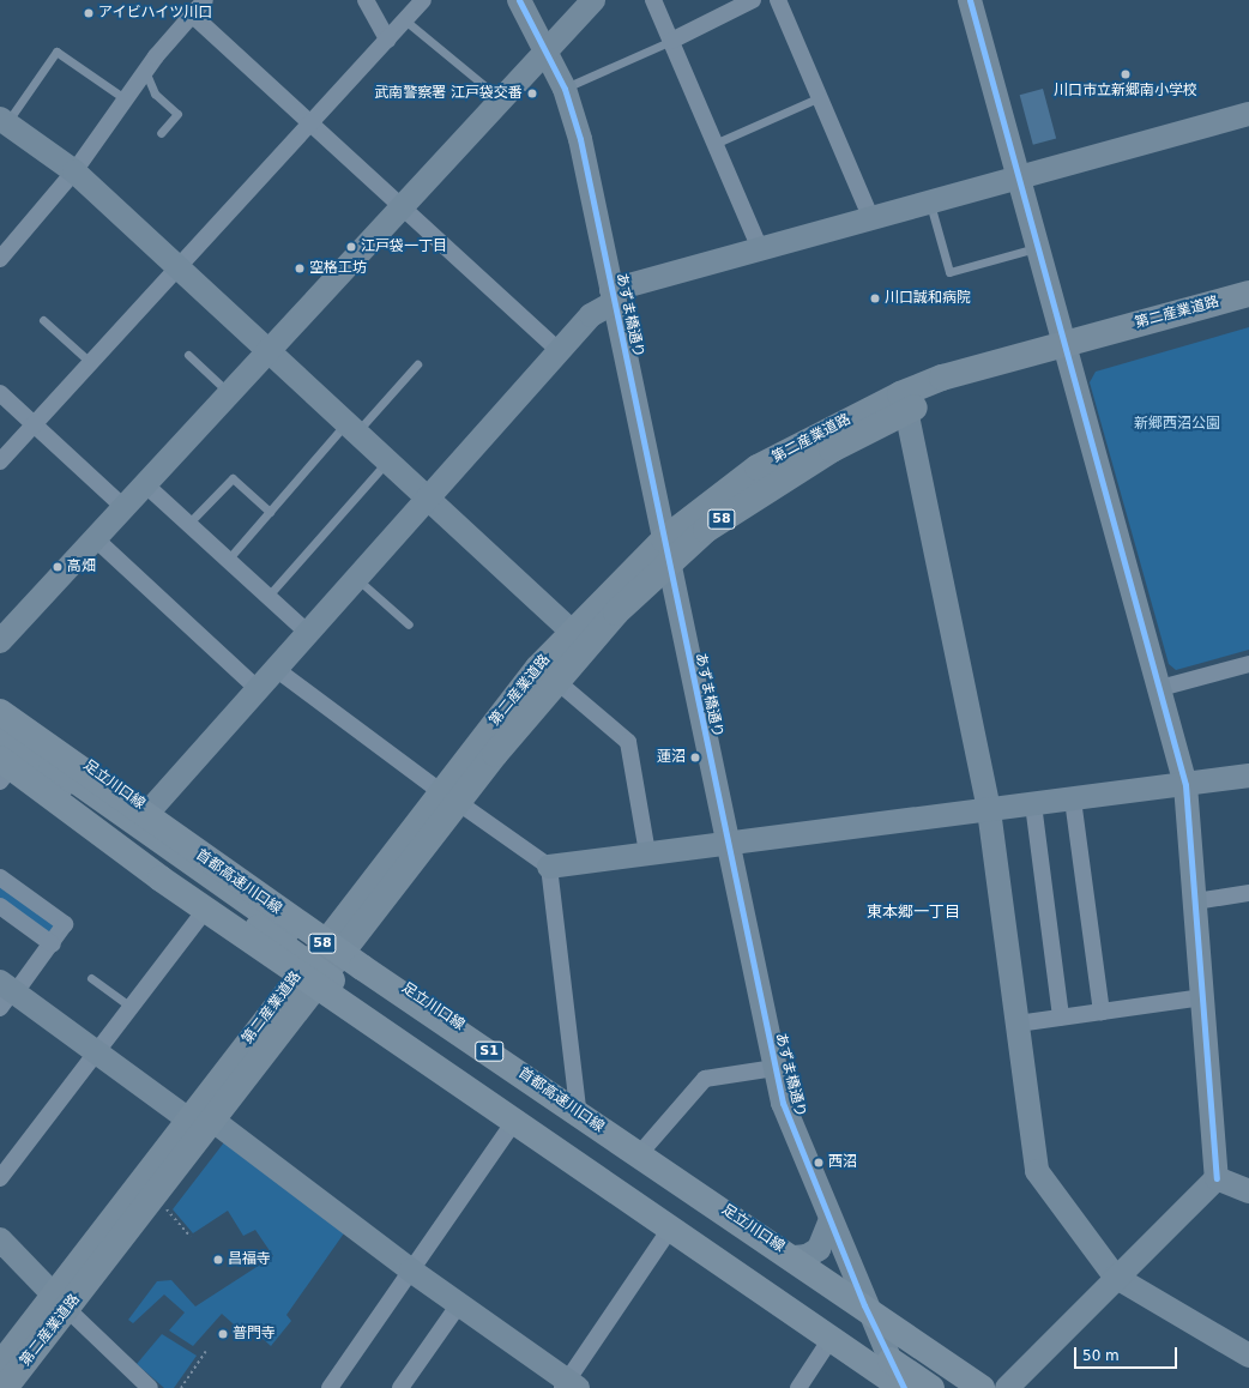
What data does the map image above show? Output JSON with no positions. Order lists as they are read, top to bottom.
{
  "streets": {
    "highway": ["首都高速川口線", "S1"],
    "main road": ["第二産業道路", "58"],
    "street": ["あずま橋通り", "足立川口線"]
  },
  "crossings": [
    ["第二産業道路", "あずま橋通り"],
    ["第二産業道路", "足立川口線"],
    ["あずま橋通り", "足立川口線"]
  ],
  "districts": ["東本郷一丁目"],
  "parks": ["新郷西沼公園"],
  "places": [
    "アイビハイツ川口",
    "川口市立新郷南小学校",
    "武南警察署 江戸袋交番",
    "江戸袋一丁目",
    "空格工坊",
    "川口誠和病院",
    "高畑",
    "蓮沼",
    "西沼",
    "昌福寺",
    "普門寺"
  ],
  "scale_bar": "50 m"
}
